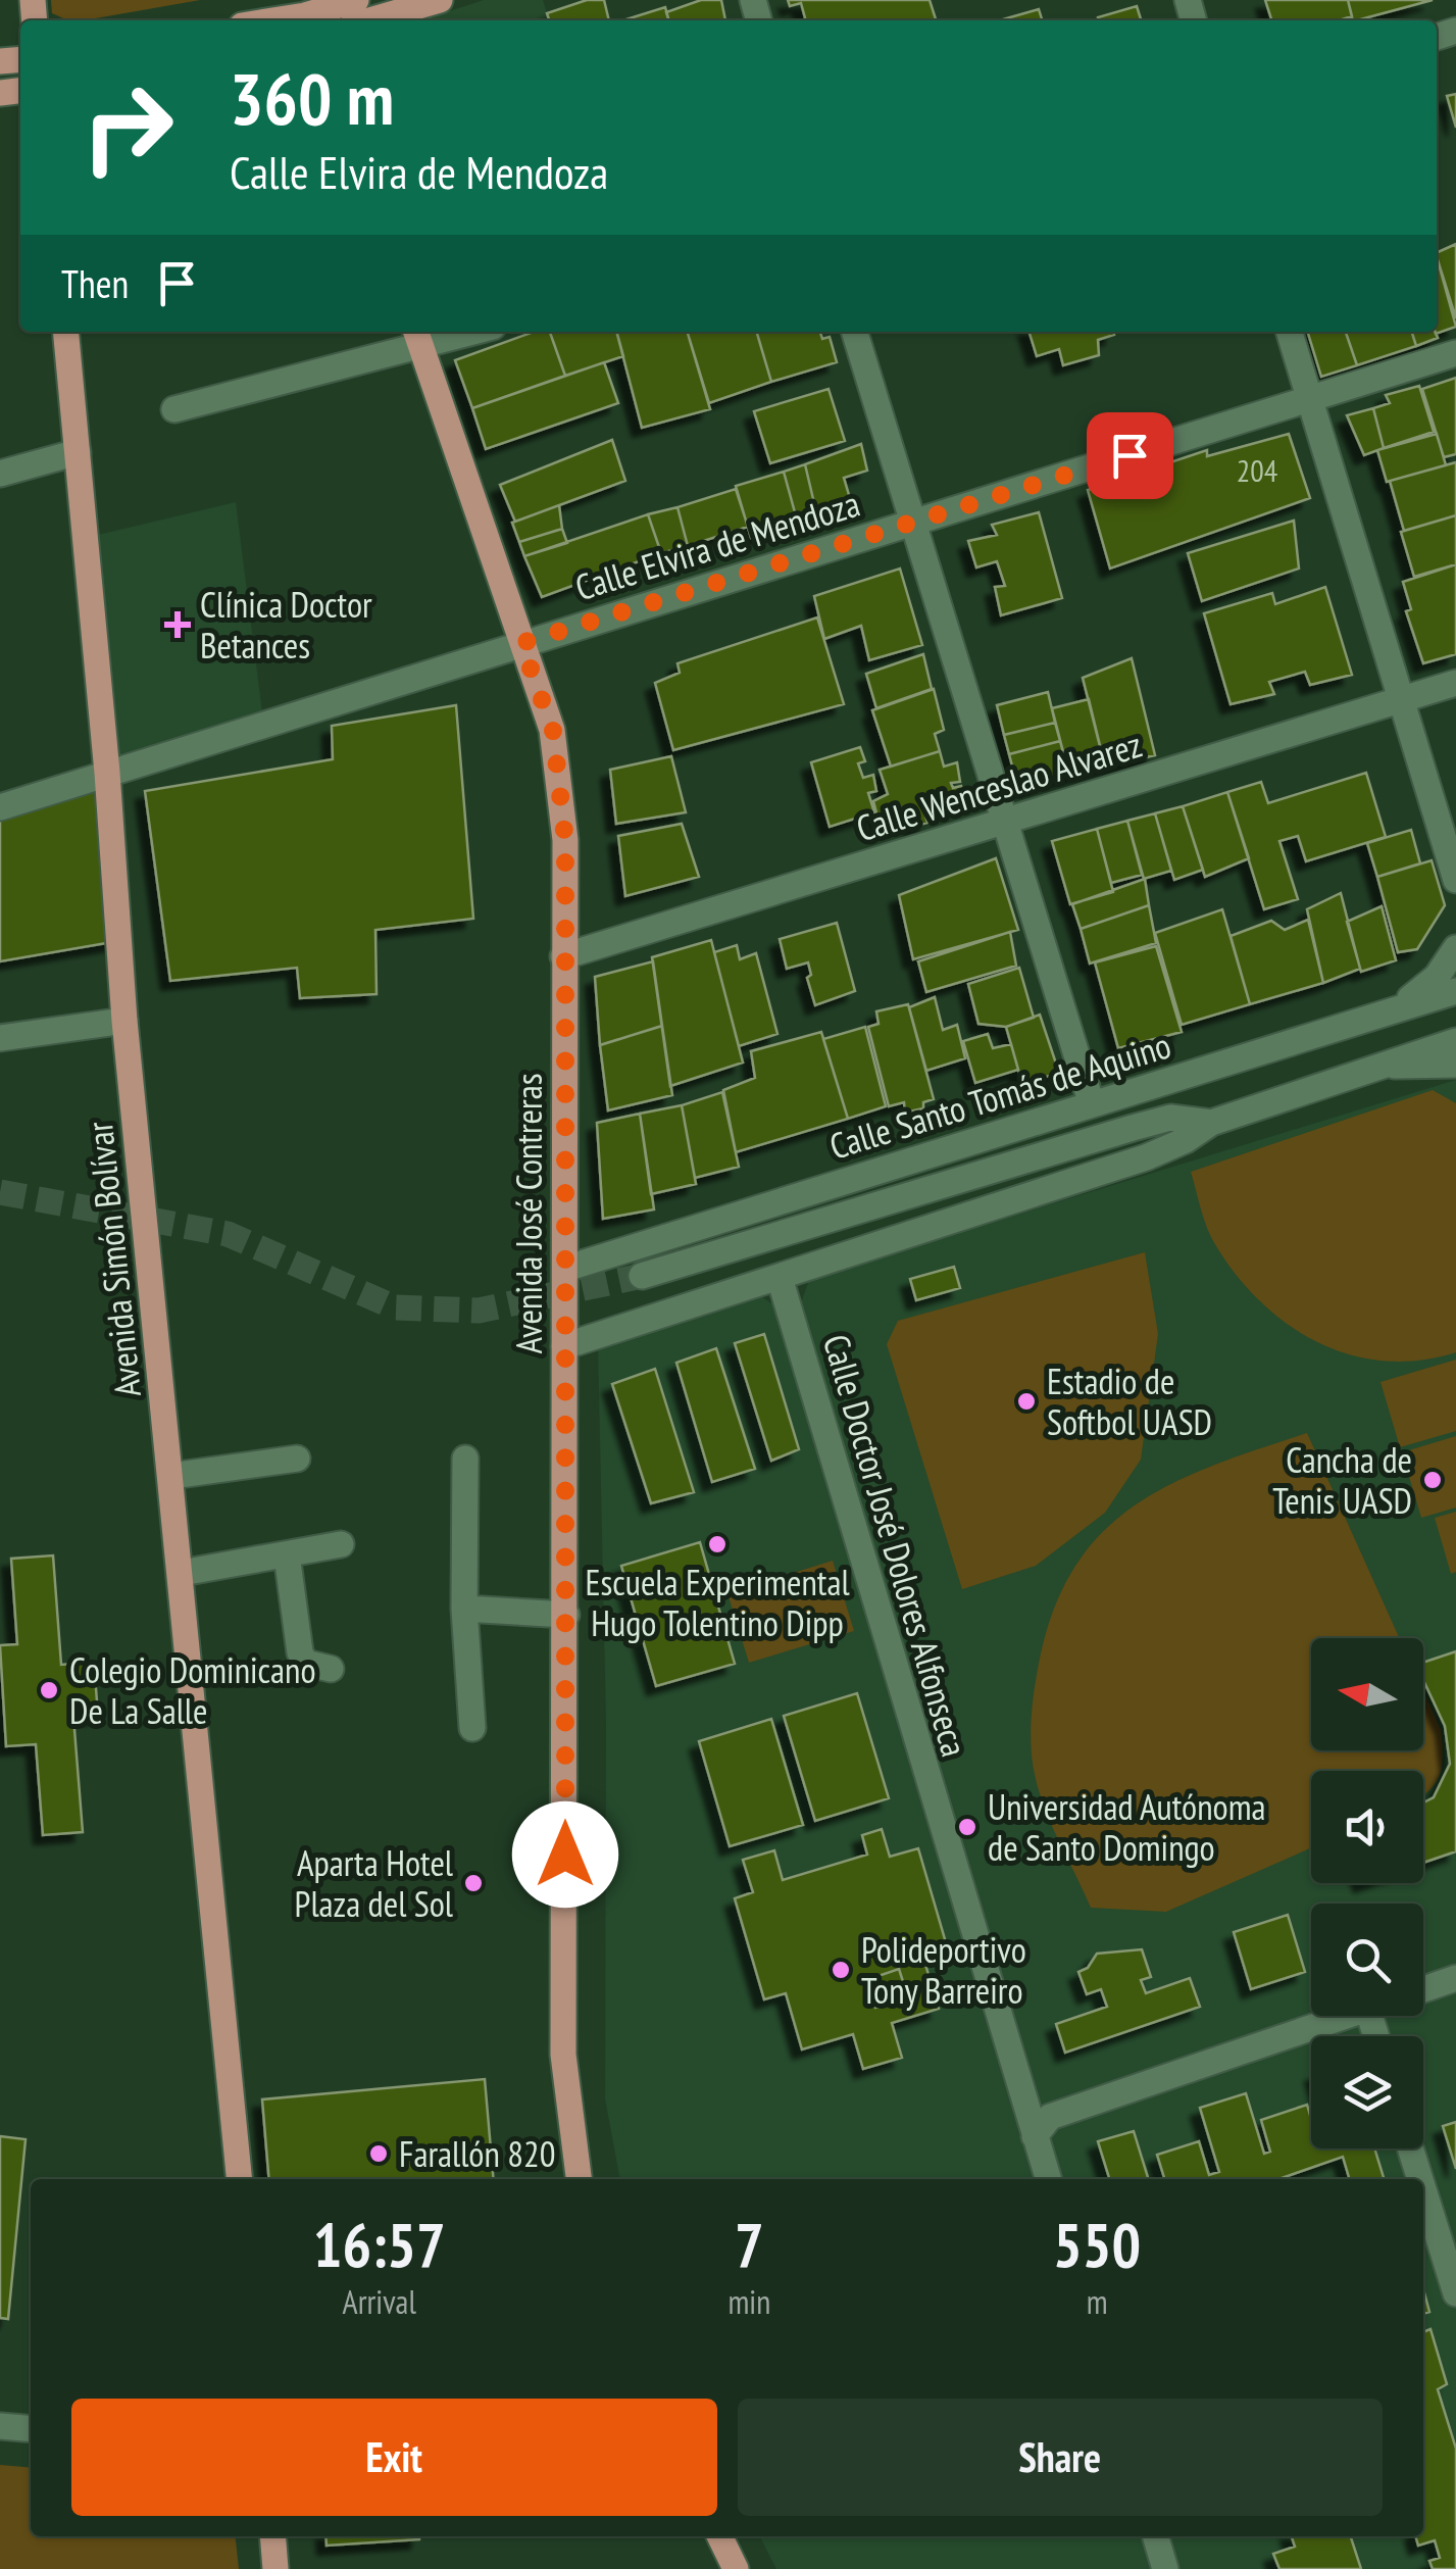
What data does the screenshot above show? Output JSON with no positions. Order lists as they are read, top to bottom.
{
  "streets": {
    "main road": ["Avenida José Contreras", "Avenida Simón Bolívar"],
    "street": [
      "Calle Elvira de Mendoza",
      "Calle Wenceslao Alvarez",
      "Calle Santo Tomás de Aquino",
      "Calle Doctor José Dolores Alfonseca"
    ]
  },
  "crossings": [
    ["Calle Elvira de Mendoza", "Avenida José Contreras"],
    ["Calle Elvira de Mendoza", "Avenida Simón Bolívar"],
    ["Calle Wenceslao Alvarez", "Avenida José Contreras"],
    ["Calle Santo Tomás de Aquino", "Avenida José Contreras"]
  ],
  "places": {
    "health": ["Clínica Doctor Betances"],
    "other": [
      "Estadio de Softbol UASD",
      "Cancha de Tenis UASD",
      "Escuela Experimental Hugo Tolentino Dipp",
      "Colegio Dominicano De La Salle",
      "Universidad Autónoma de Santo Domingo",
      "Aparta Hotel Plaza del Sol",
      "Polideportivo Tony Barreiro",
      "Farallón 820"
    ]
  },
  "house_numbers": ["204"],
  "north": "left",
  "page": {
    "turn": ["360 m", "Calle Elvira de Mendoza"],
    "then": "Then",
    "eta": [
      "16:57",
      "Arrival",
      "7",
      "min",
      "550",
      "m"
    ],
    "buttons": ["Exit", "Share"]
  }
}
